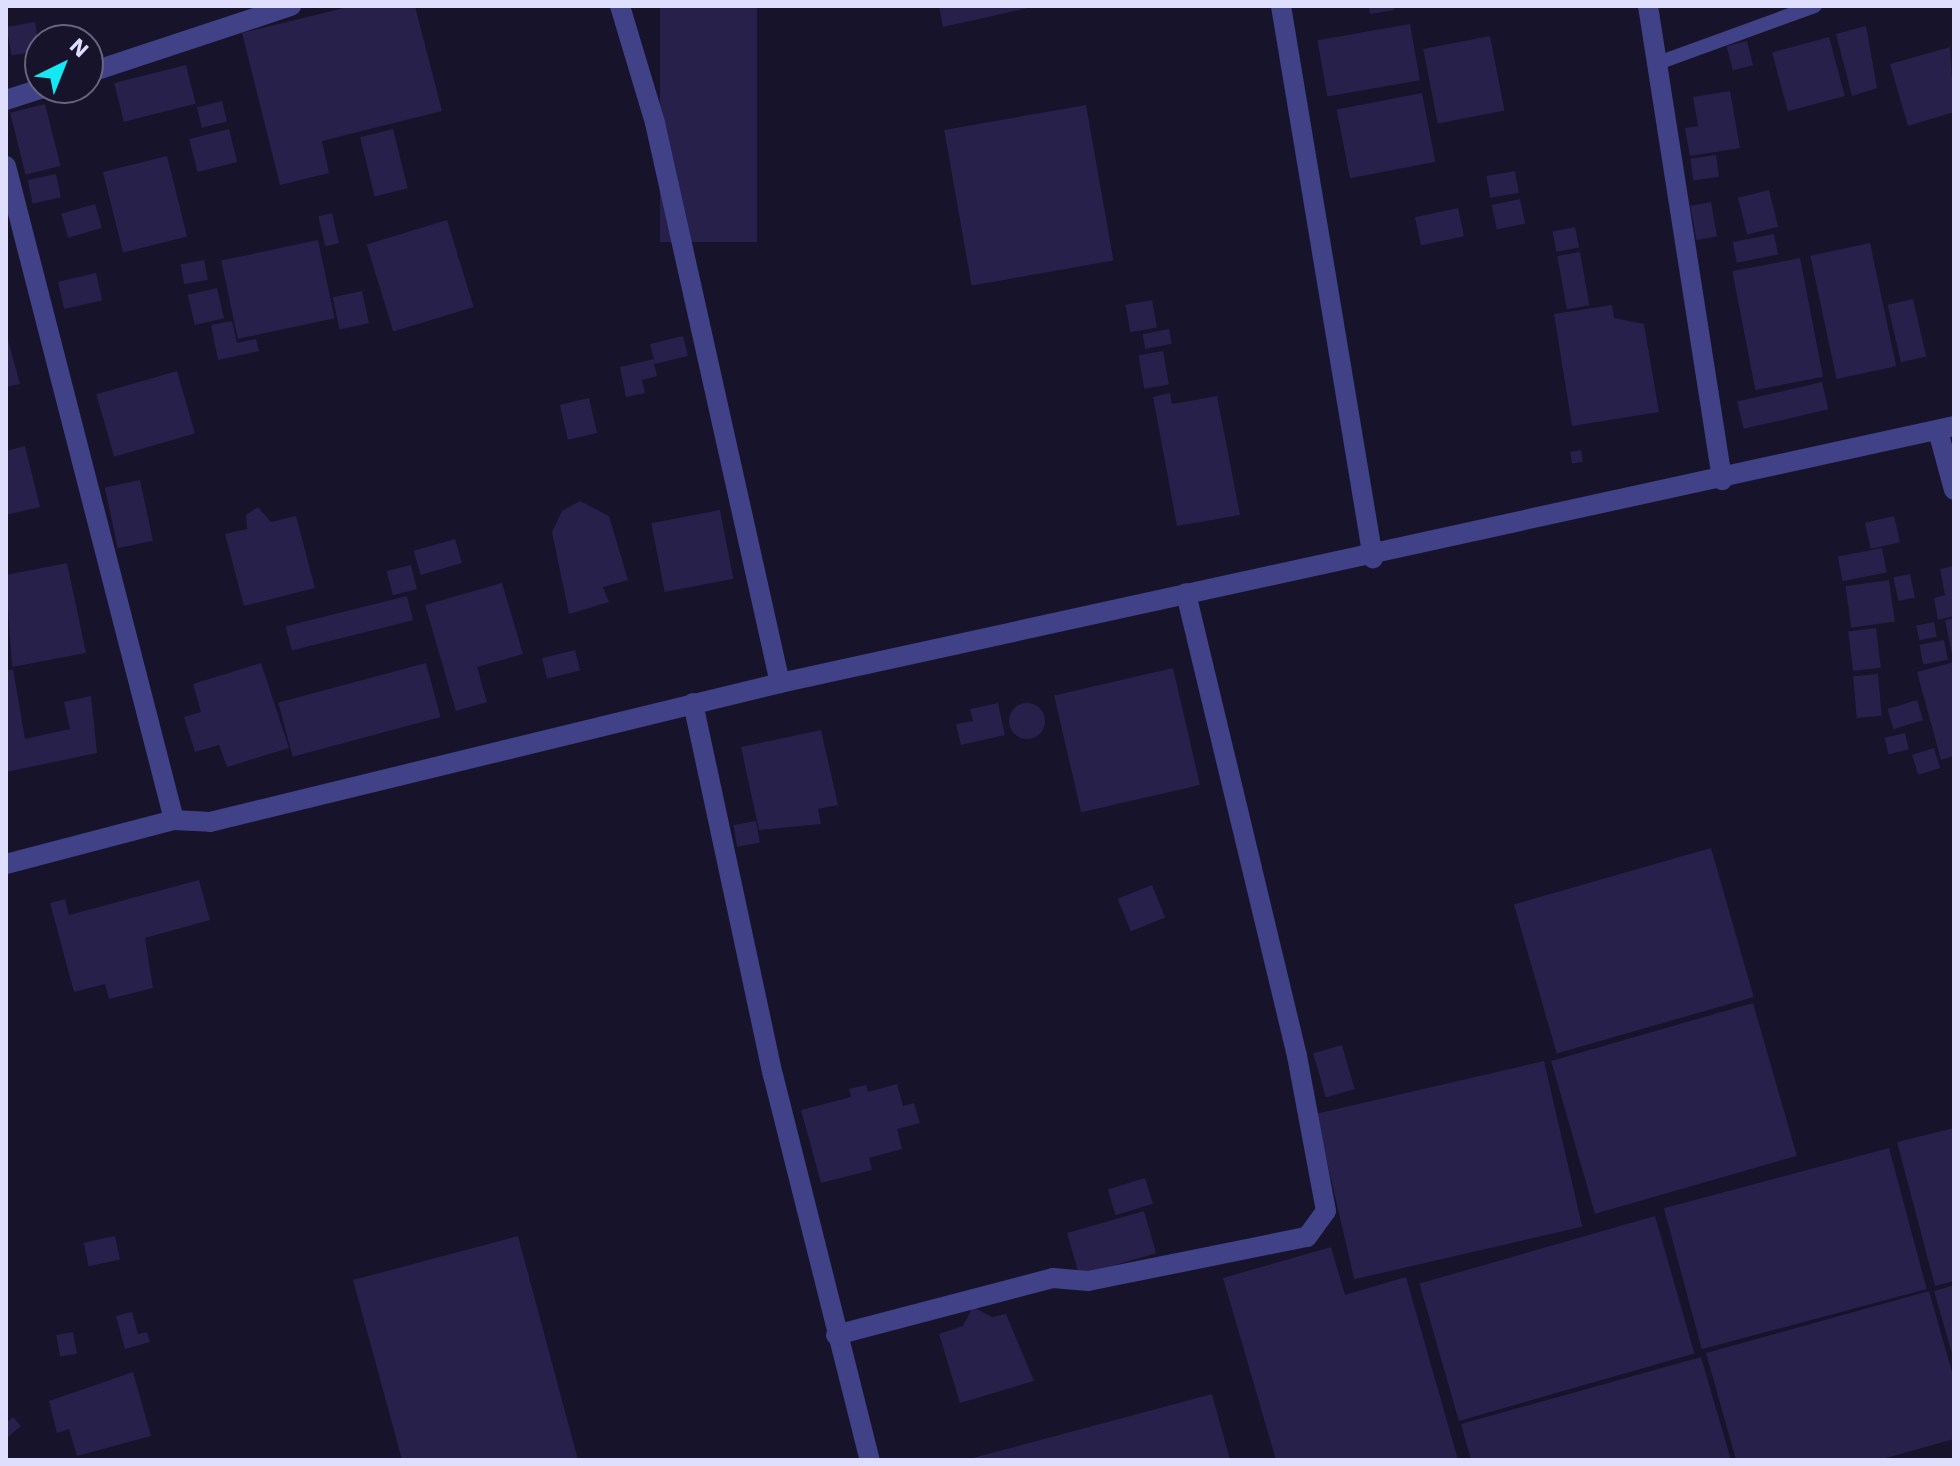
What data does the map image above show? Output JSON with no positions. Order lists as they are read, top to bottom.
{
  "north": "top right"
}
